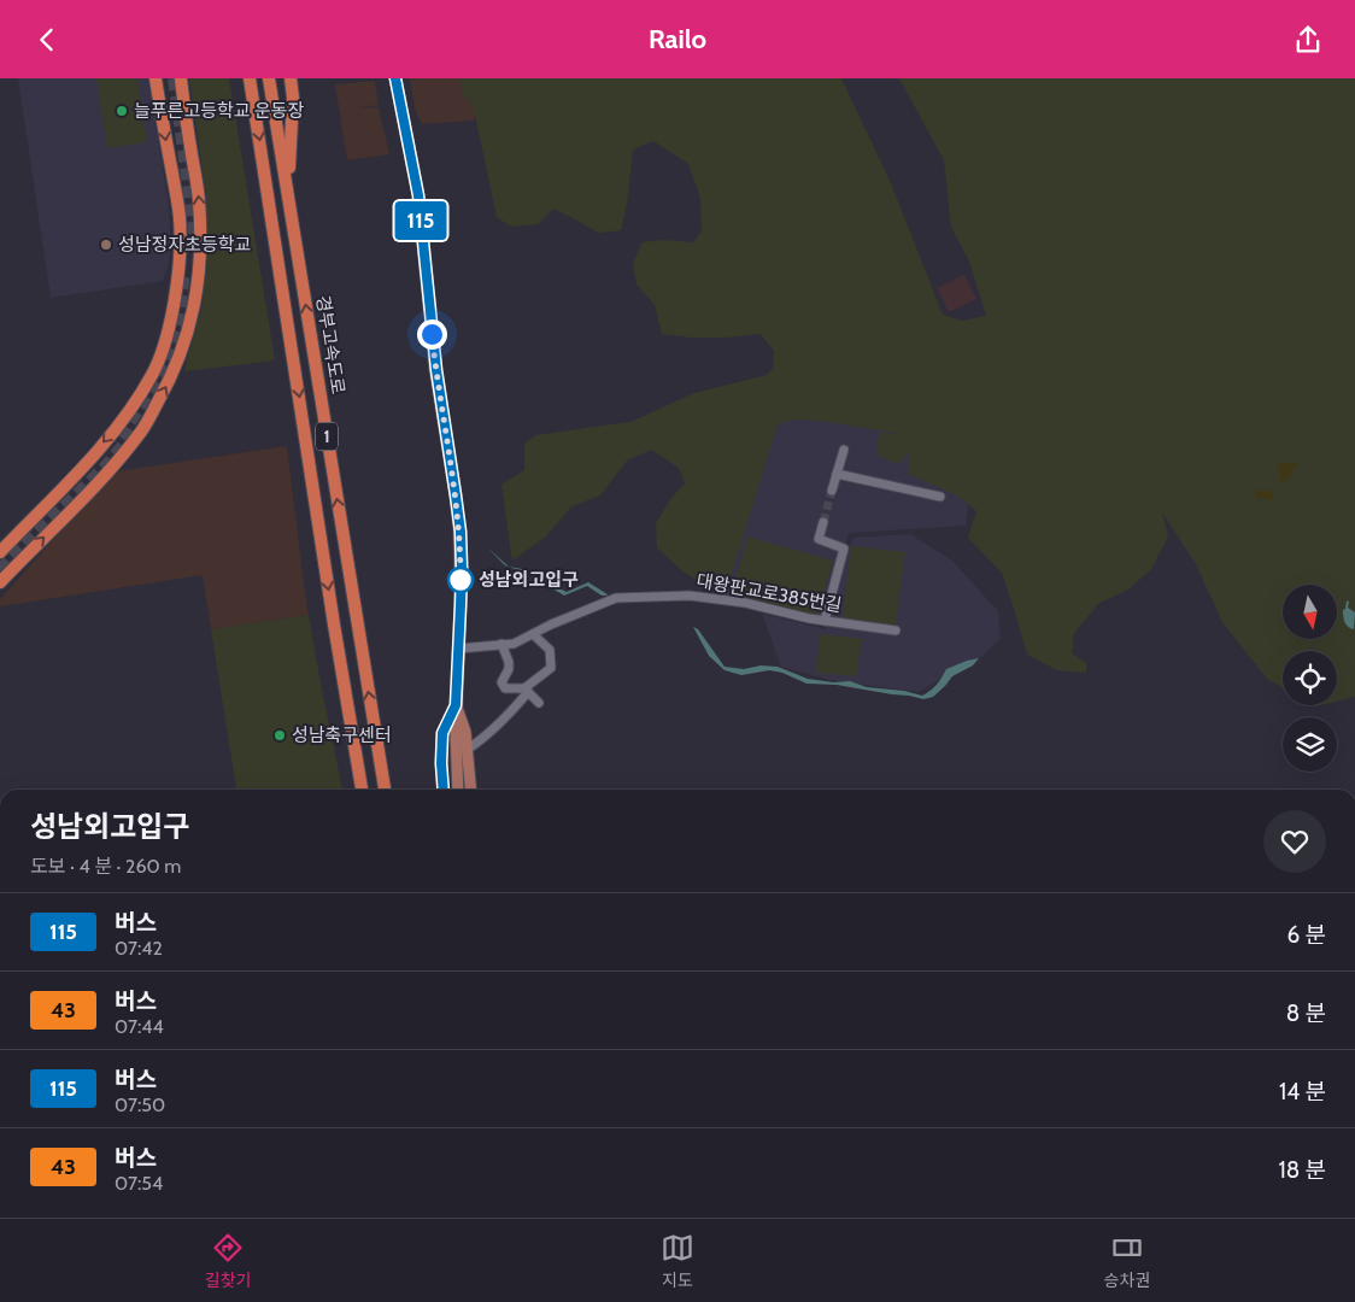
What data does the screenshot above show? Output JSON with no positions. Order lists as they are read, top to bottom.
{
  "streets": {
    "highway": ["경부고속도로", "1"],
    "street": ["대왕판교로385번길"]
  },
  "places": [
    "늘푸른고등학교 운동장",
    "성남정자초등학교",
    "성남외고입구",
    "성남축구센터"
  ],
  "lines": ["bus line 115"],
  "north": "bottom",
  "page": {
    "header": "Railo",
    "on_map": "115",
    "heading": ["성남외고입구", "도보 · 4 분 · 260 m"],
    "list": [
      {
        "mark": "115",
        "name": "버스",
        "note": "07:42",
        "value": "6 분"
      },
      {
        "mark": "43",
        "name": "버스",
        "note": "07:44",
        "value": "8 분"
      },
      {
        "mark": "115",
        "name": "버스",
        "note": "07:50",
        "value": "14 분"
      },
      {
        "mark": "43",
        "name": "버스",
        "note": "07:54",
        "value": "18 분"
      }
    ],
    "tabs": ["길찾기", "지도", "승차권"]
  }
}
